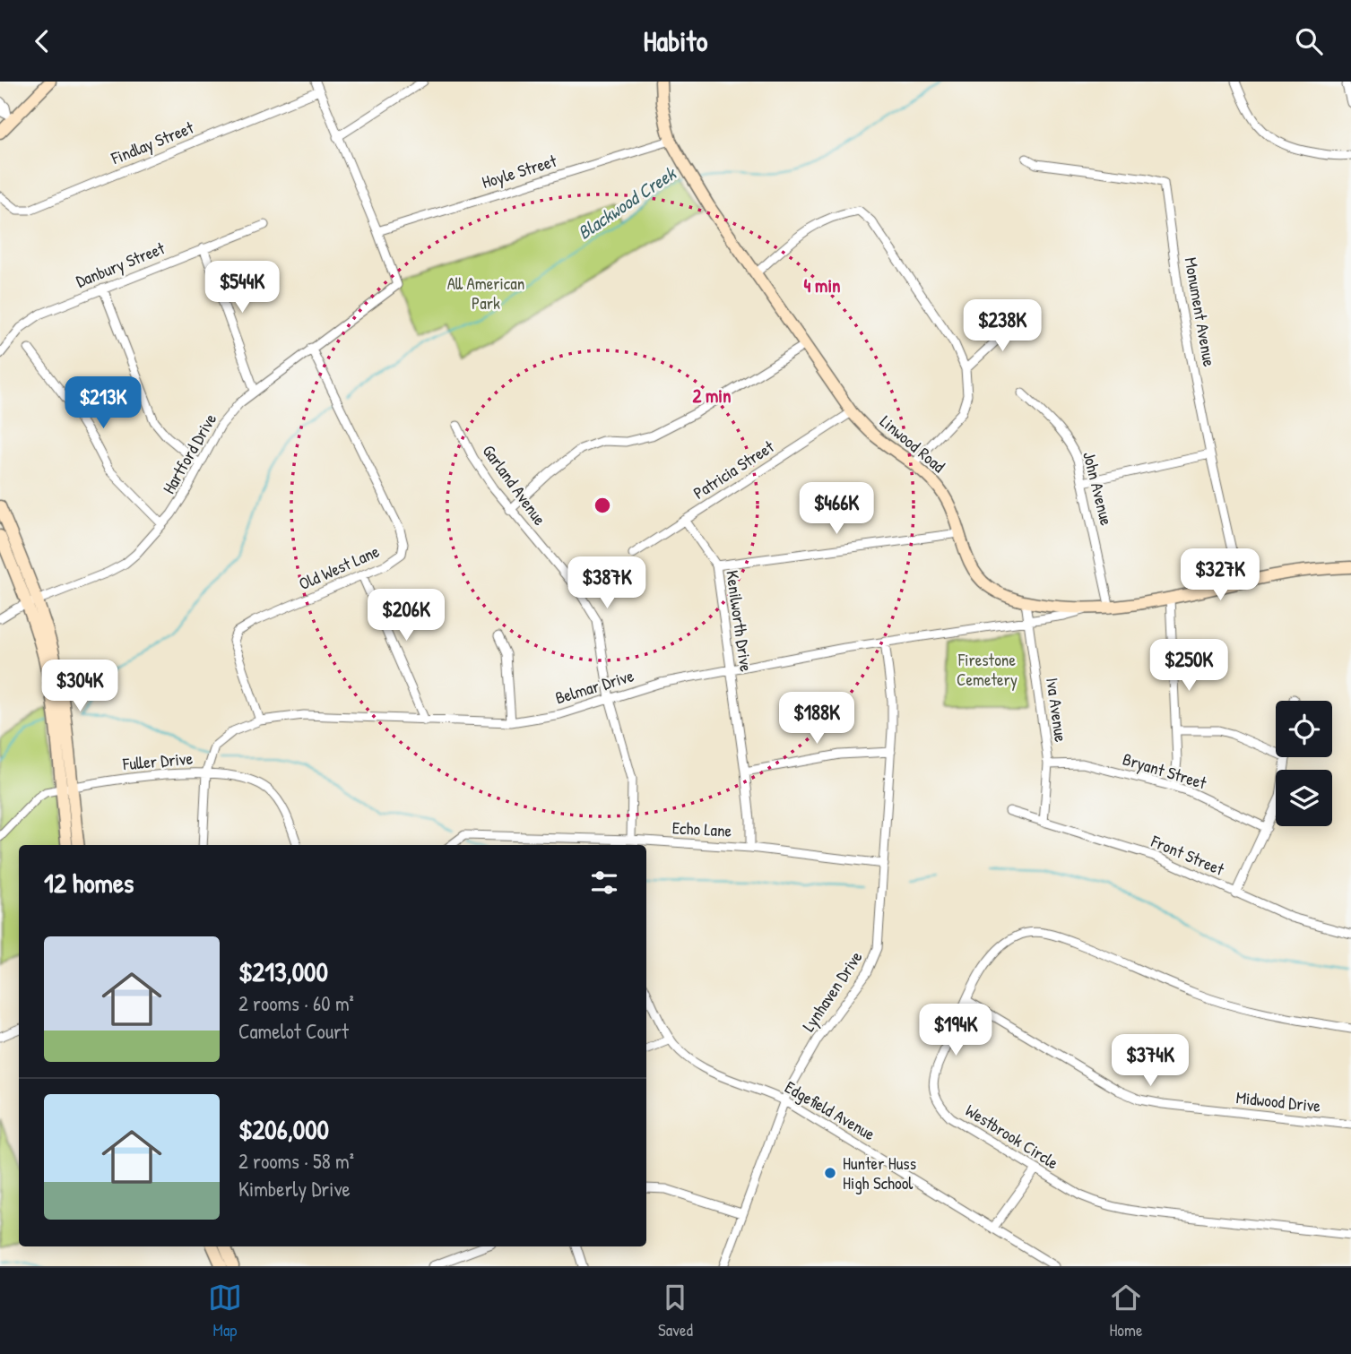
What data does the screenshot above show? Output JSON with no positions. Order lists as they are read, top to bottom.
{
  "streets": {
    "main road": ["Linwood Road"],
    "street": [
      "Findlay Street",
      "Hoyle Street",
      "Danbury Street",
      "Monument Avenue",
      "Hartford Drive",
      "Patricia Street",
      "Garland Avenue",
      "John Avenue",
      "Old West Lane",
      "Kenilworth Drive",
      "Belmar Drive",
      "Iva Avenue",
      "Fuller Drive",
      "Bryant Street",
      "Echo Lane",
      "Front Street",
      "Lynhaven Drive",
      "Midwood Drive",
      "Edgefield Avenue",
      "Westbrook Circle"
    ]
  },
  "crossings": [
    ["Hoyle Street", "Linwood Road"],
    ["Hoyle Street", "Hartford Drive"],
    ["Monument Avenue", "Linwood Road"],
    ["Linwood Road", "Patricia Street"],
    ["Linwood Road", "John Avenue"],
    ["Linwood Road", "Belmar Drive"],
    ["Linwood Road", "Iva Avenue"],
    ["Hartford Drive", "Old West Lane"],
    ["Patricia Street", "Kenilworth Drive"],
    ["Garland Avenue", "Belmar Drive"],
    ["Garland Avenue", "Echo Lane"],
    ["Old West Lane", "Belmar Drive"],
    ["Kenilworth Drive", "Belmar Drive"],
    ["Kenilworth Drive", "Echo Lane"],
    ["Belmar Drive", "Iva Avenue"],
    ["Belmar Drive", "Fuller Drive"],
    ["Belmar Drive", "Lynhaven Drive"],
    ["Iva Avenue", "Bryant Street"],
    ["Iva Avenue", "Front Street"],
    ["Echo Lane", "Lynhaven Drive"],
    ["Lynhaven Drive", "Edgefield Avenue"],
    ["Midwood Drive", "Westbrook Circle"]
  ],
  "water": ["Blackwood Creek"],
  "parks": ["All American Park", "Firestone Cemetery"],
  "places": ["Hunter Huss High School"],
  "page": {
    "header": "Habito",
    "price": [
      "$544K",
      "$238K",
      "$213K",
      "$466K",
      "$327K",
      "$387K",
      "$206K",
      "$250K",
      "$304K",
      "$188K",
      "$194K",
      "$374K"
    ],
    "heading": "12 homes",
    "list": [
      {
        "name": "$213,000",
        "note": "2 rooms · 60 m² · Camelot Court"
      },
      {
        "name": "$206,000",
        "note": "2 rooms · 58 m² · Kimberly Drive"
      }
    ],
    "tabs": ["Map", "Saved", "Home"]
  },
  "rings": ["4 min", "2 min"]
}
